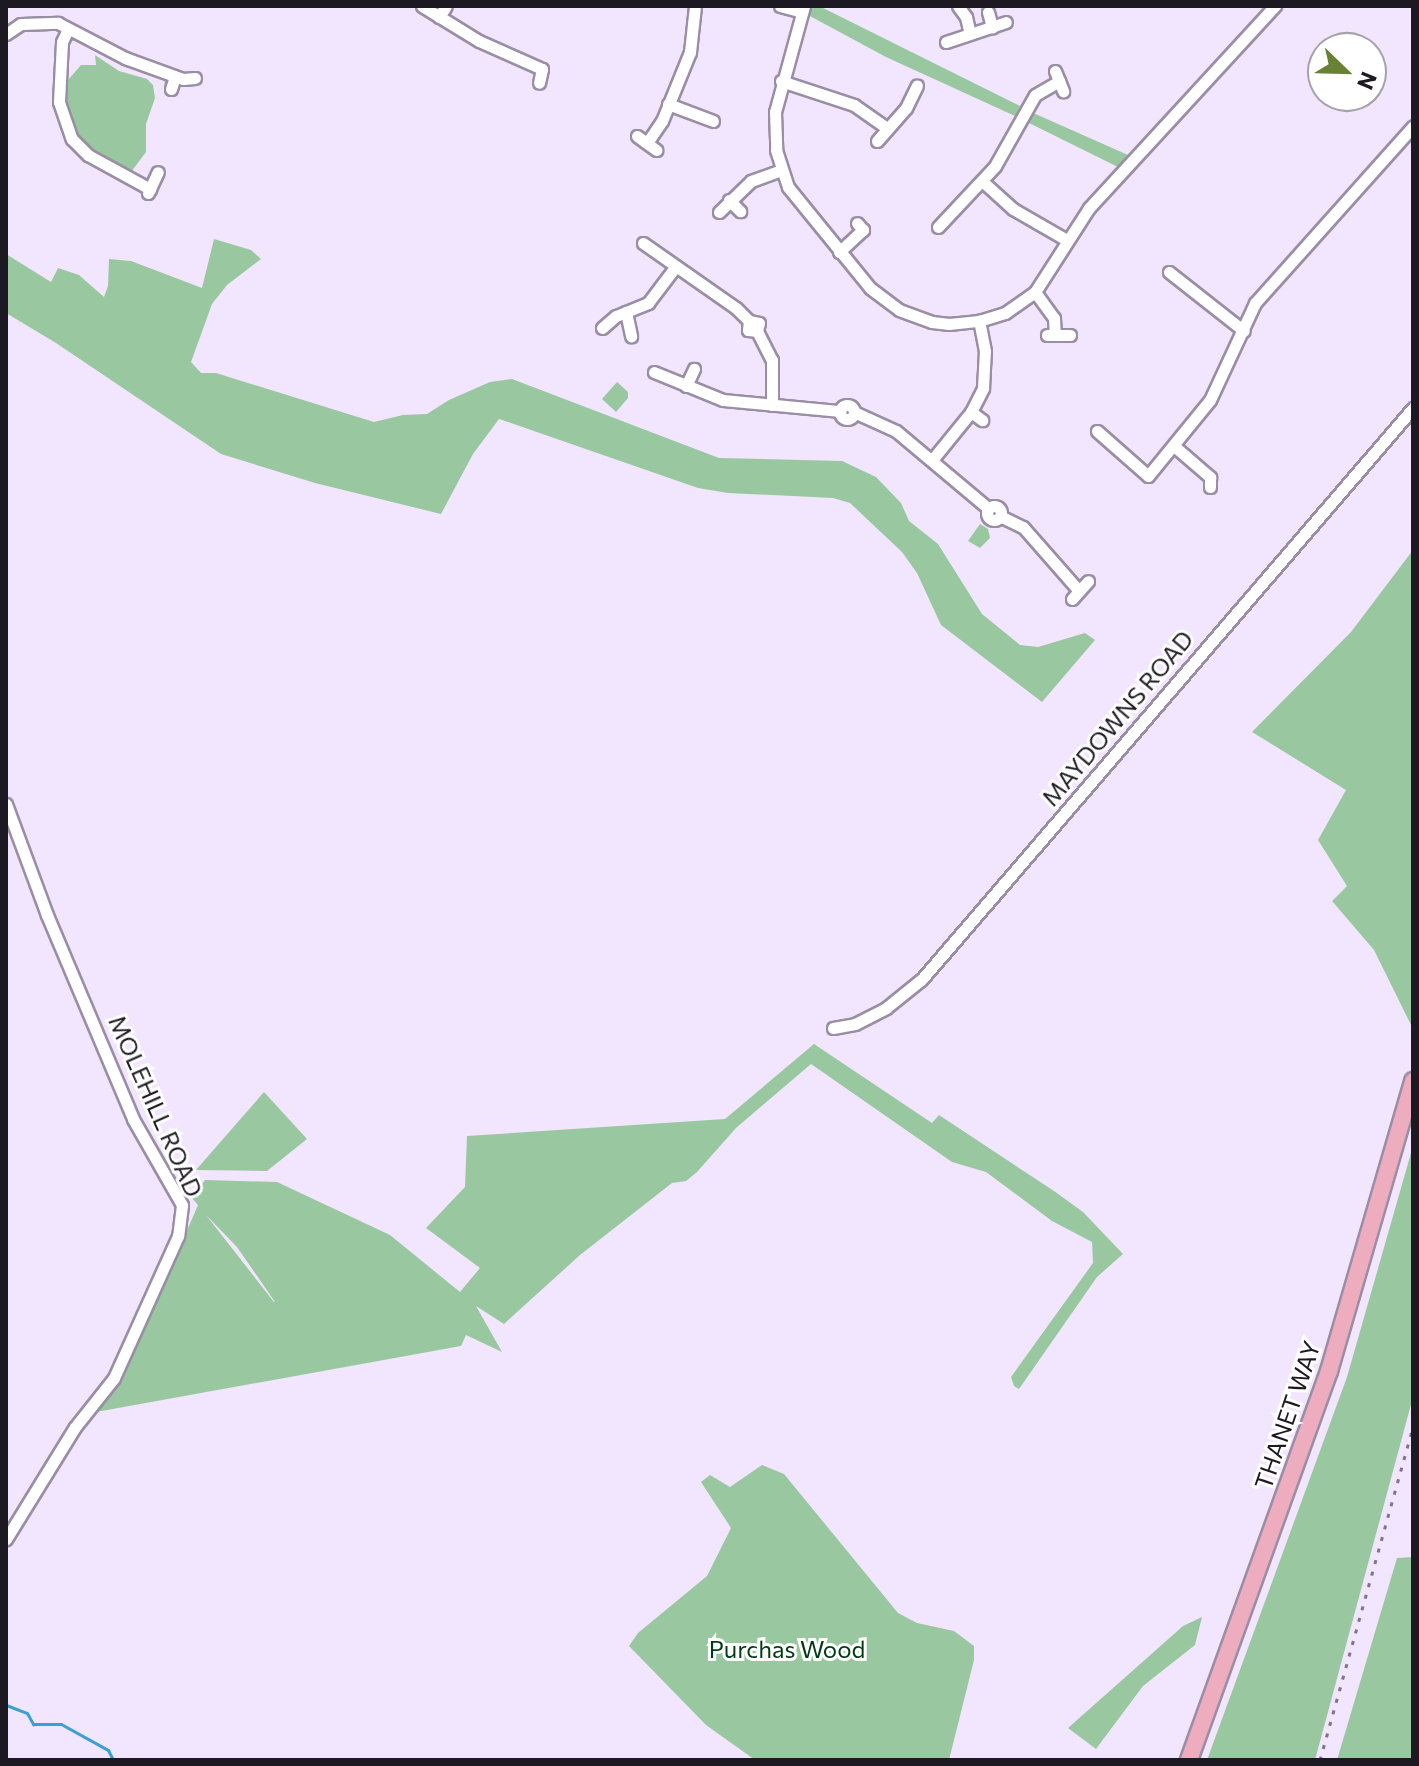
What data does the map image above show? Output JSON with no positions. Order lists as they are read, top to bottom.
{
  "streets": {
    "main road": ["THANET WAY"],
    "street": ["MAYDOWNS ROAD", "MOLEHILL ROAD"]
  },
  "parks": ["Purchas Wood"],
  "north": "bottom right"
}
